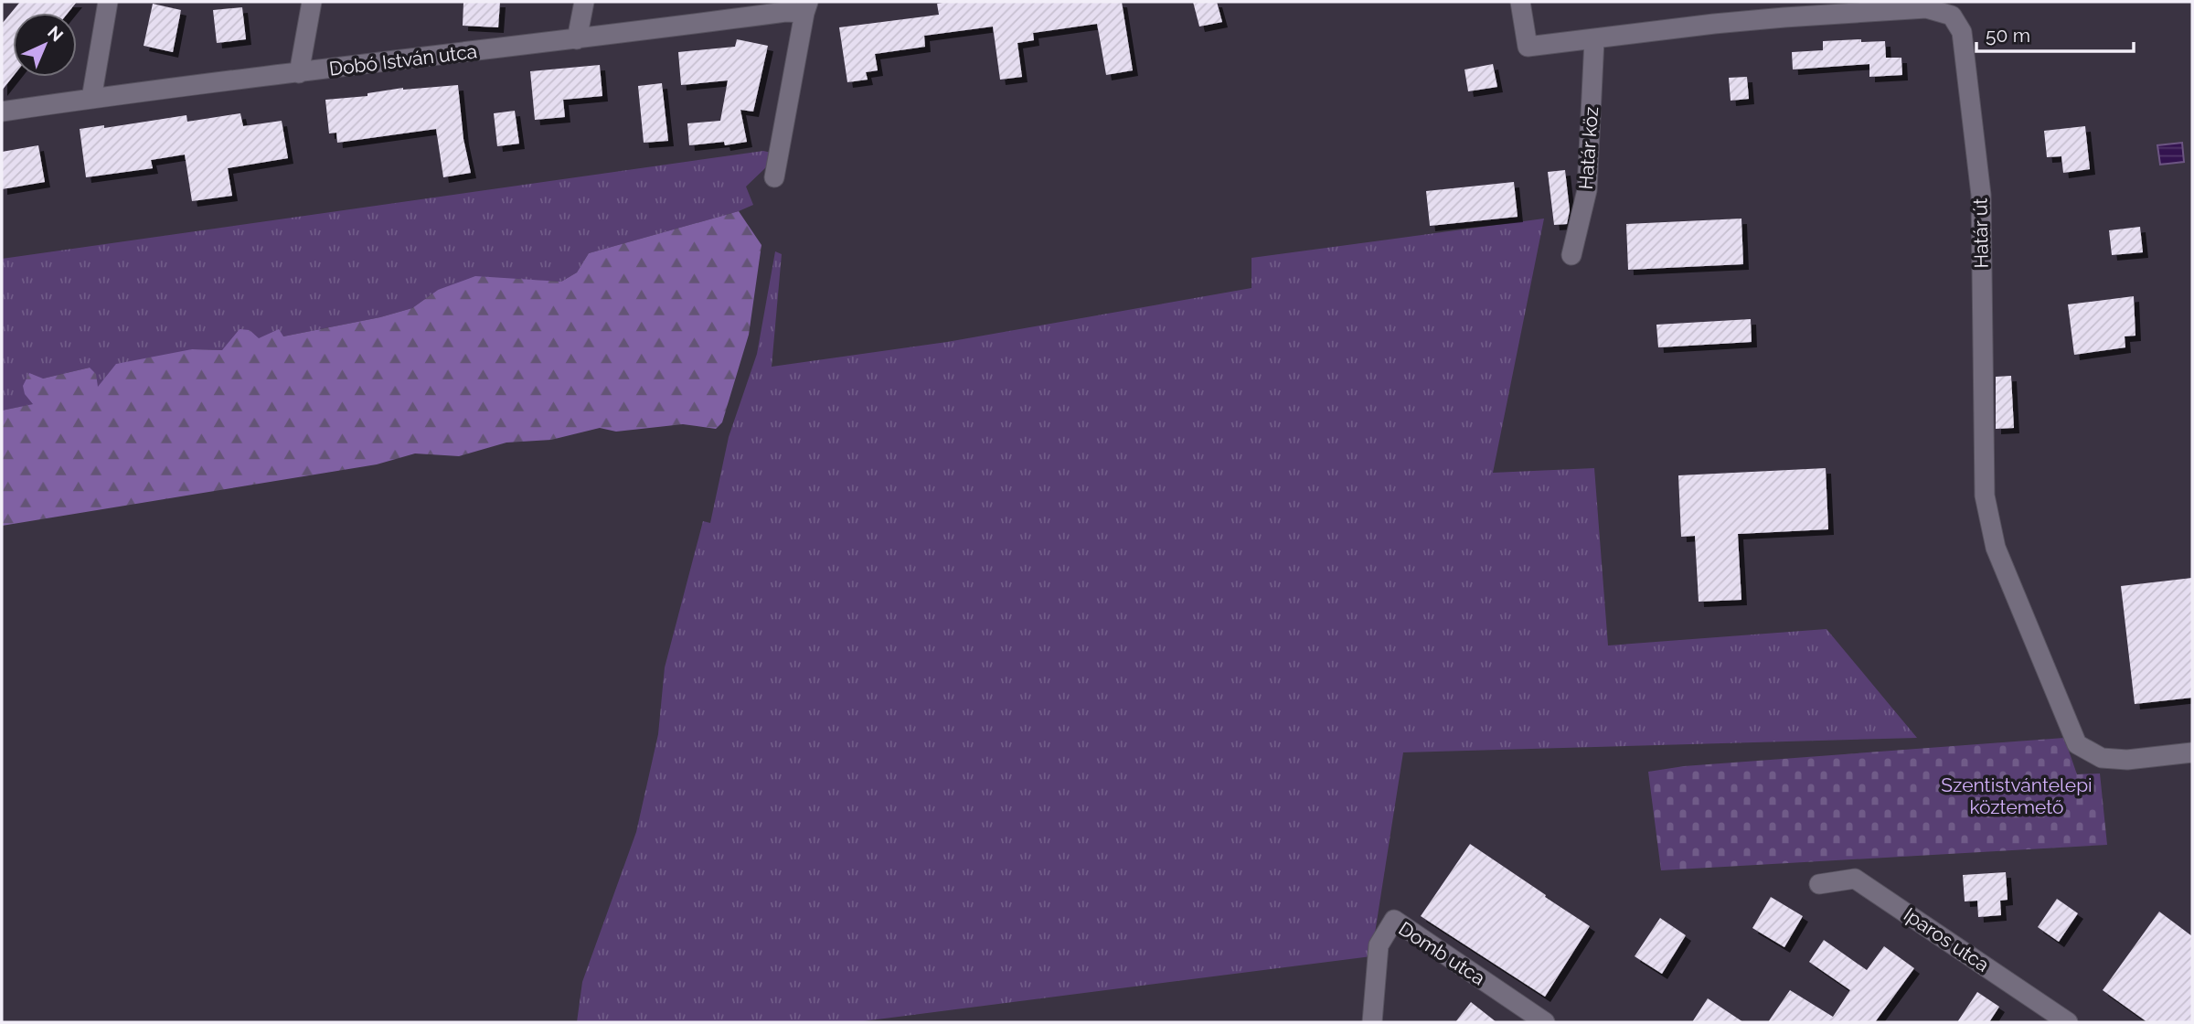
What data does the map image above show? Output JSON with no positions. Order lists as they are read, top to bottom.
{
  "streets": {
    "street": [
      "Dobó István utca",
      "Határ köz",
      "Határ út",
      "Iparos utca",
      "Domb utca"
    ]
  },
  "crossings": [
    ["Határ köz", "Határ út"]
  ],
  "parks": ["Szentistvántelepi köztemető"],
  "scale_bar": "50 m",
  "north": "top right"
}
